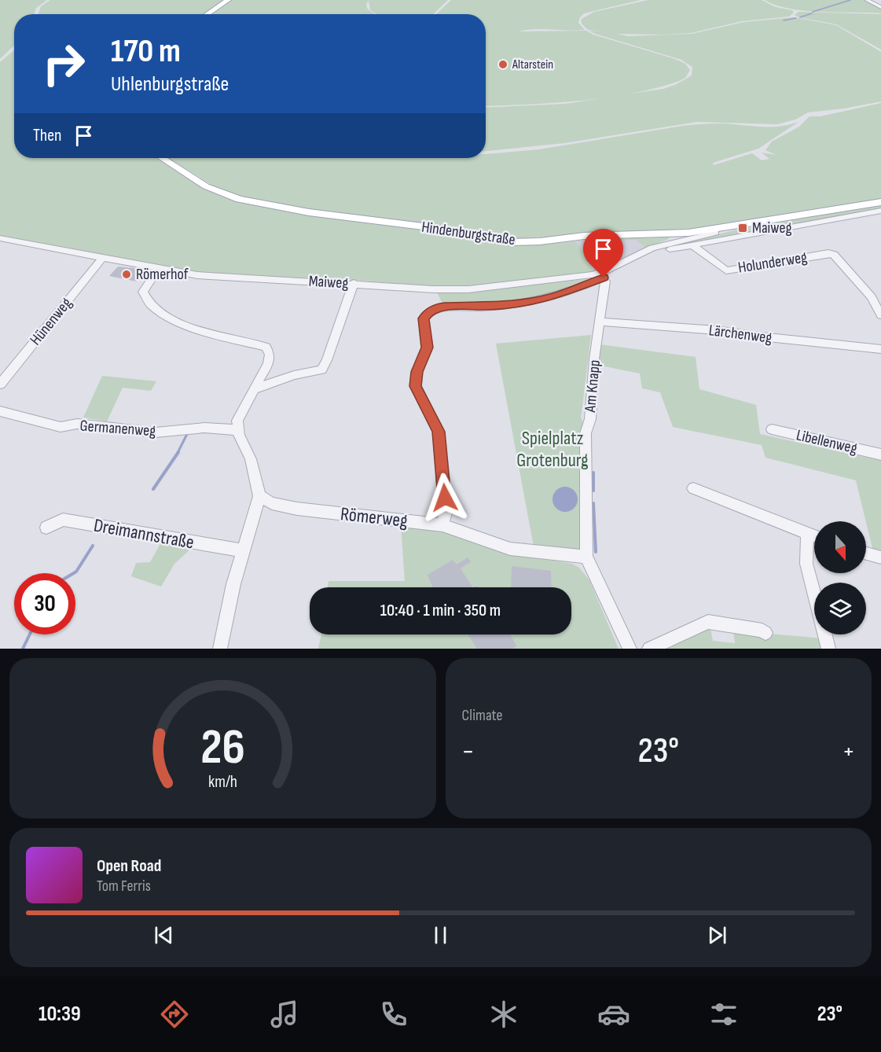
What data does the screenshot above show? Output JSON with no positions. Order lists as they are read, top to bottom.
{
  "streets": {
    "main road": ["Hindenburgstraße"],
    "street": [
      "Holunderweg",
      "Maiweg",
      "Hünenweg",
      "Lärchenweg",
      "Am Knapp",
      "Germanenweg",
      "Libellenweg",
      "Römerweg",
      "Dreimannstraße"
    ]
  },
  "crossings": [
    ["Hindenburgstraße", "Maiweg"],
    ["Holunderweg", "Maiweg"],
    ["Maiweg", "Hünenweg"],
    ["Maiweg", "Am Knapp"],
    ["Lärchenweg", "Am Knapp"],
    ["Am Knapp", "Römerweg"]
  ],
  "parks": ["Spielplatz Grotenburg"],
  "places": {
    "other": ["Altarstein", "Römerhof"],
    "transit": ["Maiweg"]
  },
  "north": "bottom",
  "page": {
    "turn": ["170 m", "Uhlenburgstraße"],
    "then": "Then",
    "limit": "30",
    "trip": "10:40 · 1 min · 350 m",
    "tile": "Climate",
    "heat": ["−", "23°", "+"],
    "song": ["Open Road", "Tom Ferris"],
    "tabs": ["10:39", "23°"],
    "gauge": ["26", "km/h"]
  }
}
